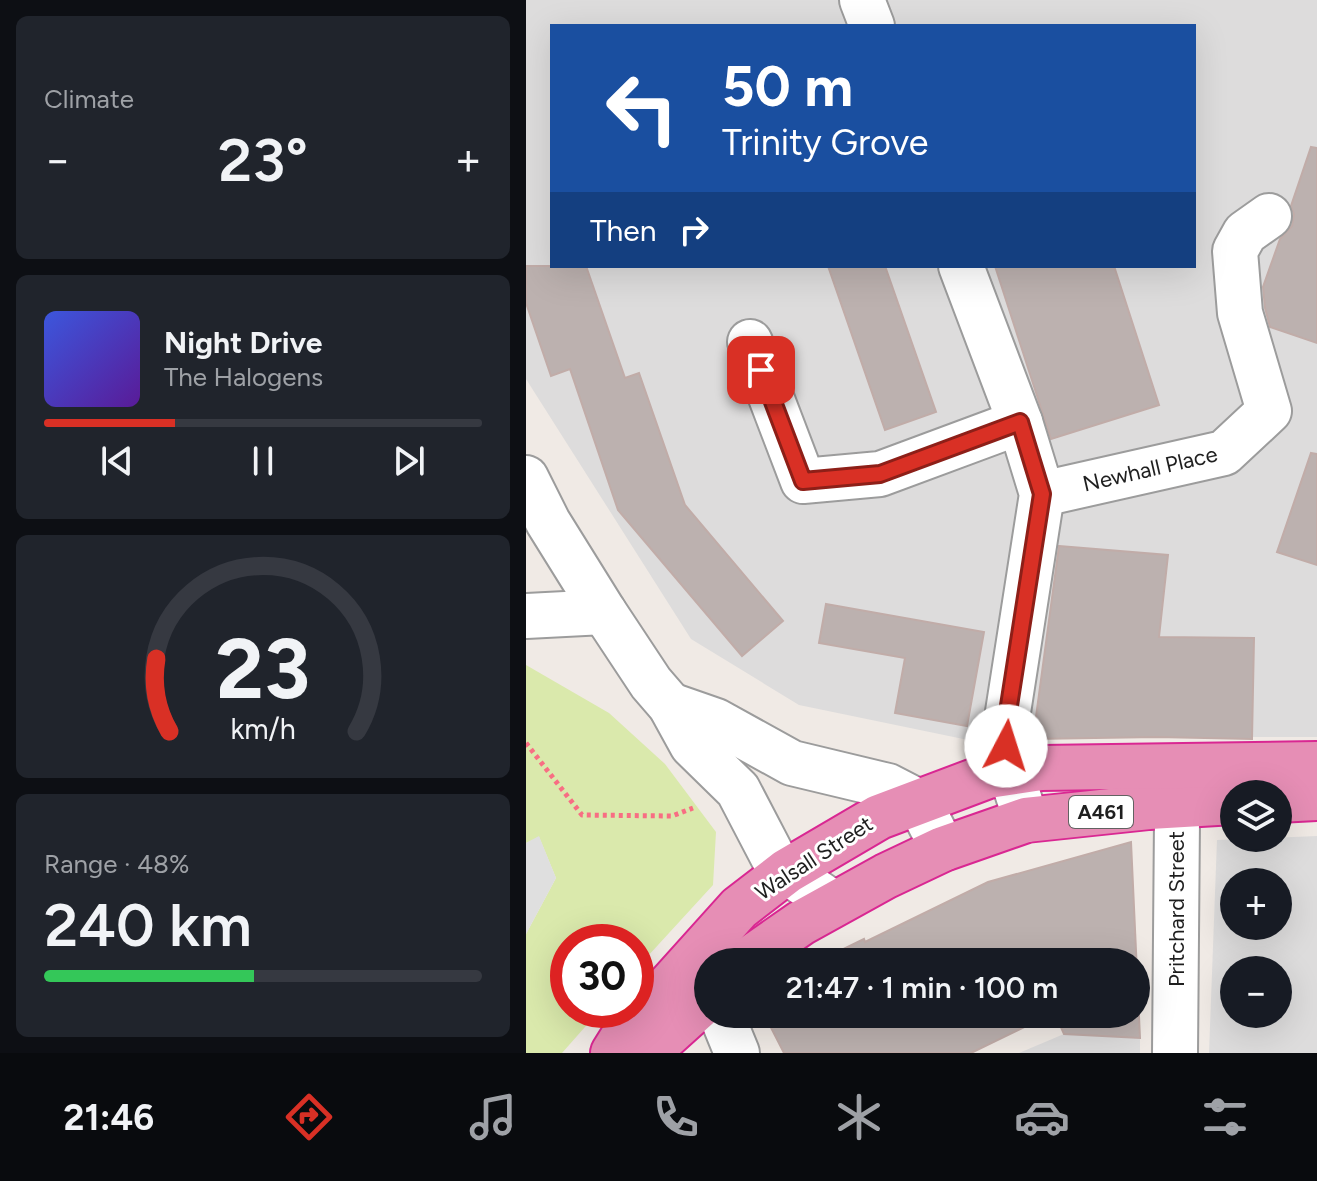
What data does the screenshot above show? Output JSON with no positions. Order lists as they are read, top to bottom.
{
  "streets": {
    "highway": ["A461", "Walsall Street"],
    "street": ["Newhall Place", "Pritchard Street"]
  },
  "crossings": [
    ["Walsall Street", "Pritchard Street"]
  ],
  "page": {
    "tile": [
      "Climate",
      ["Range · 48%", "240 km"]
    ],
    "turn": ["50 m", "Trinity Grove"],
    "heat": ["−", "23°", "+"],
    "then": "Then",
    "song": ["Night Drive", "The Halogens"],
    "map_buttons": ["+", "−"],
    "limit": "30",
    "trip": "21:47 · 1 min · 100 m",
    "tabs": "21:46",
    "gauge": ["23", "km/h"]
  }
}
